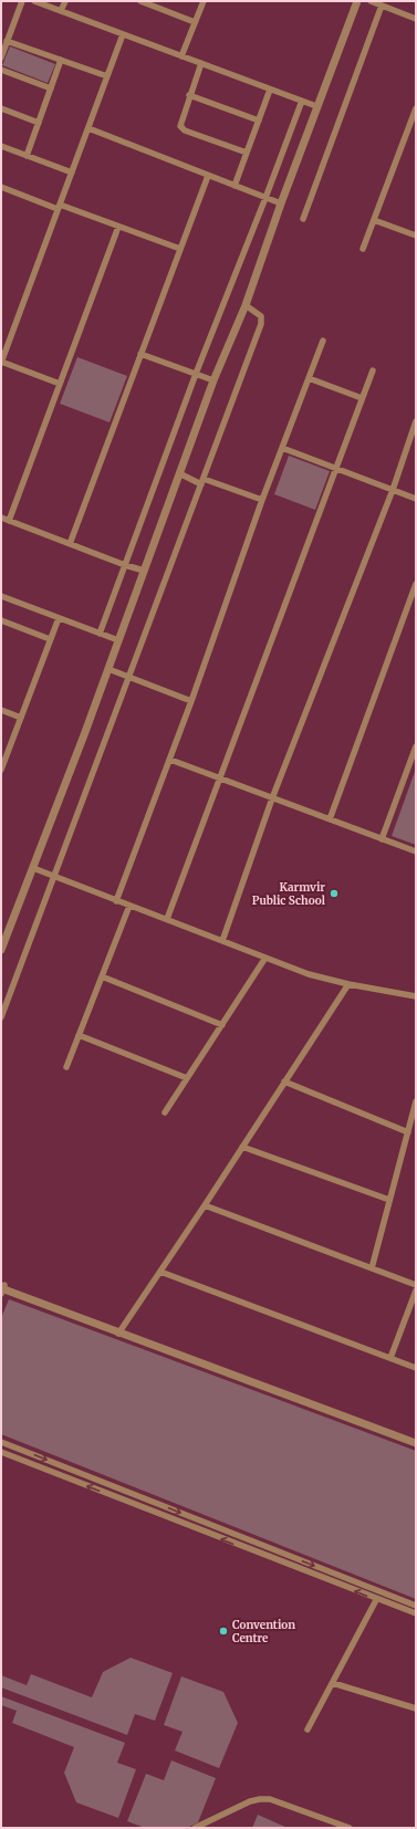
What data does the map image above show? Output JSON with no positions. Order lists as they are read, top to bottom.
{
  "places": ["Karmvir Public School", "Convention Centre"]
}
